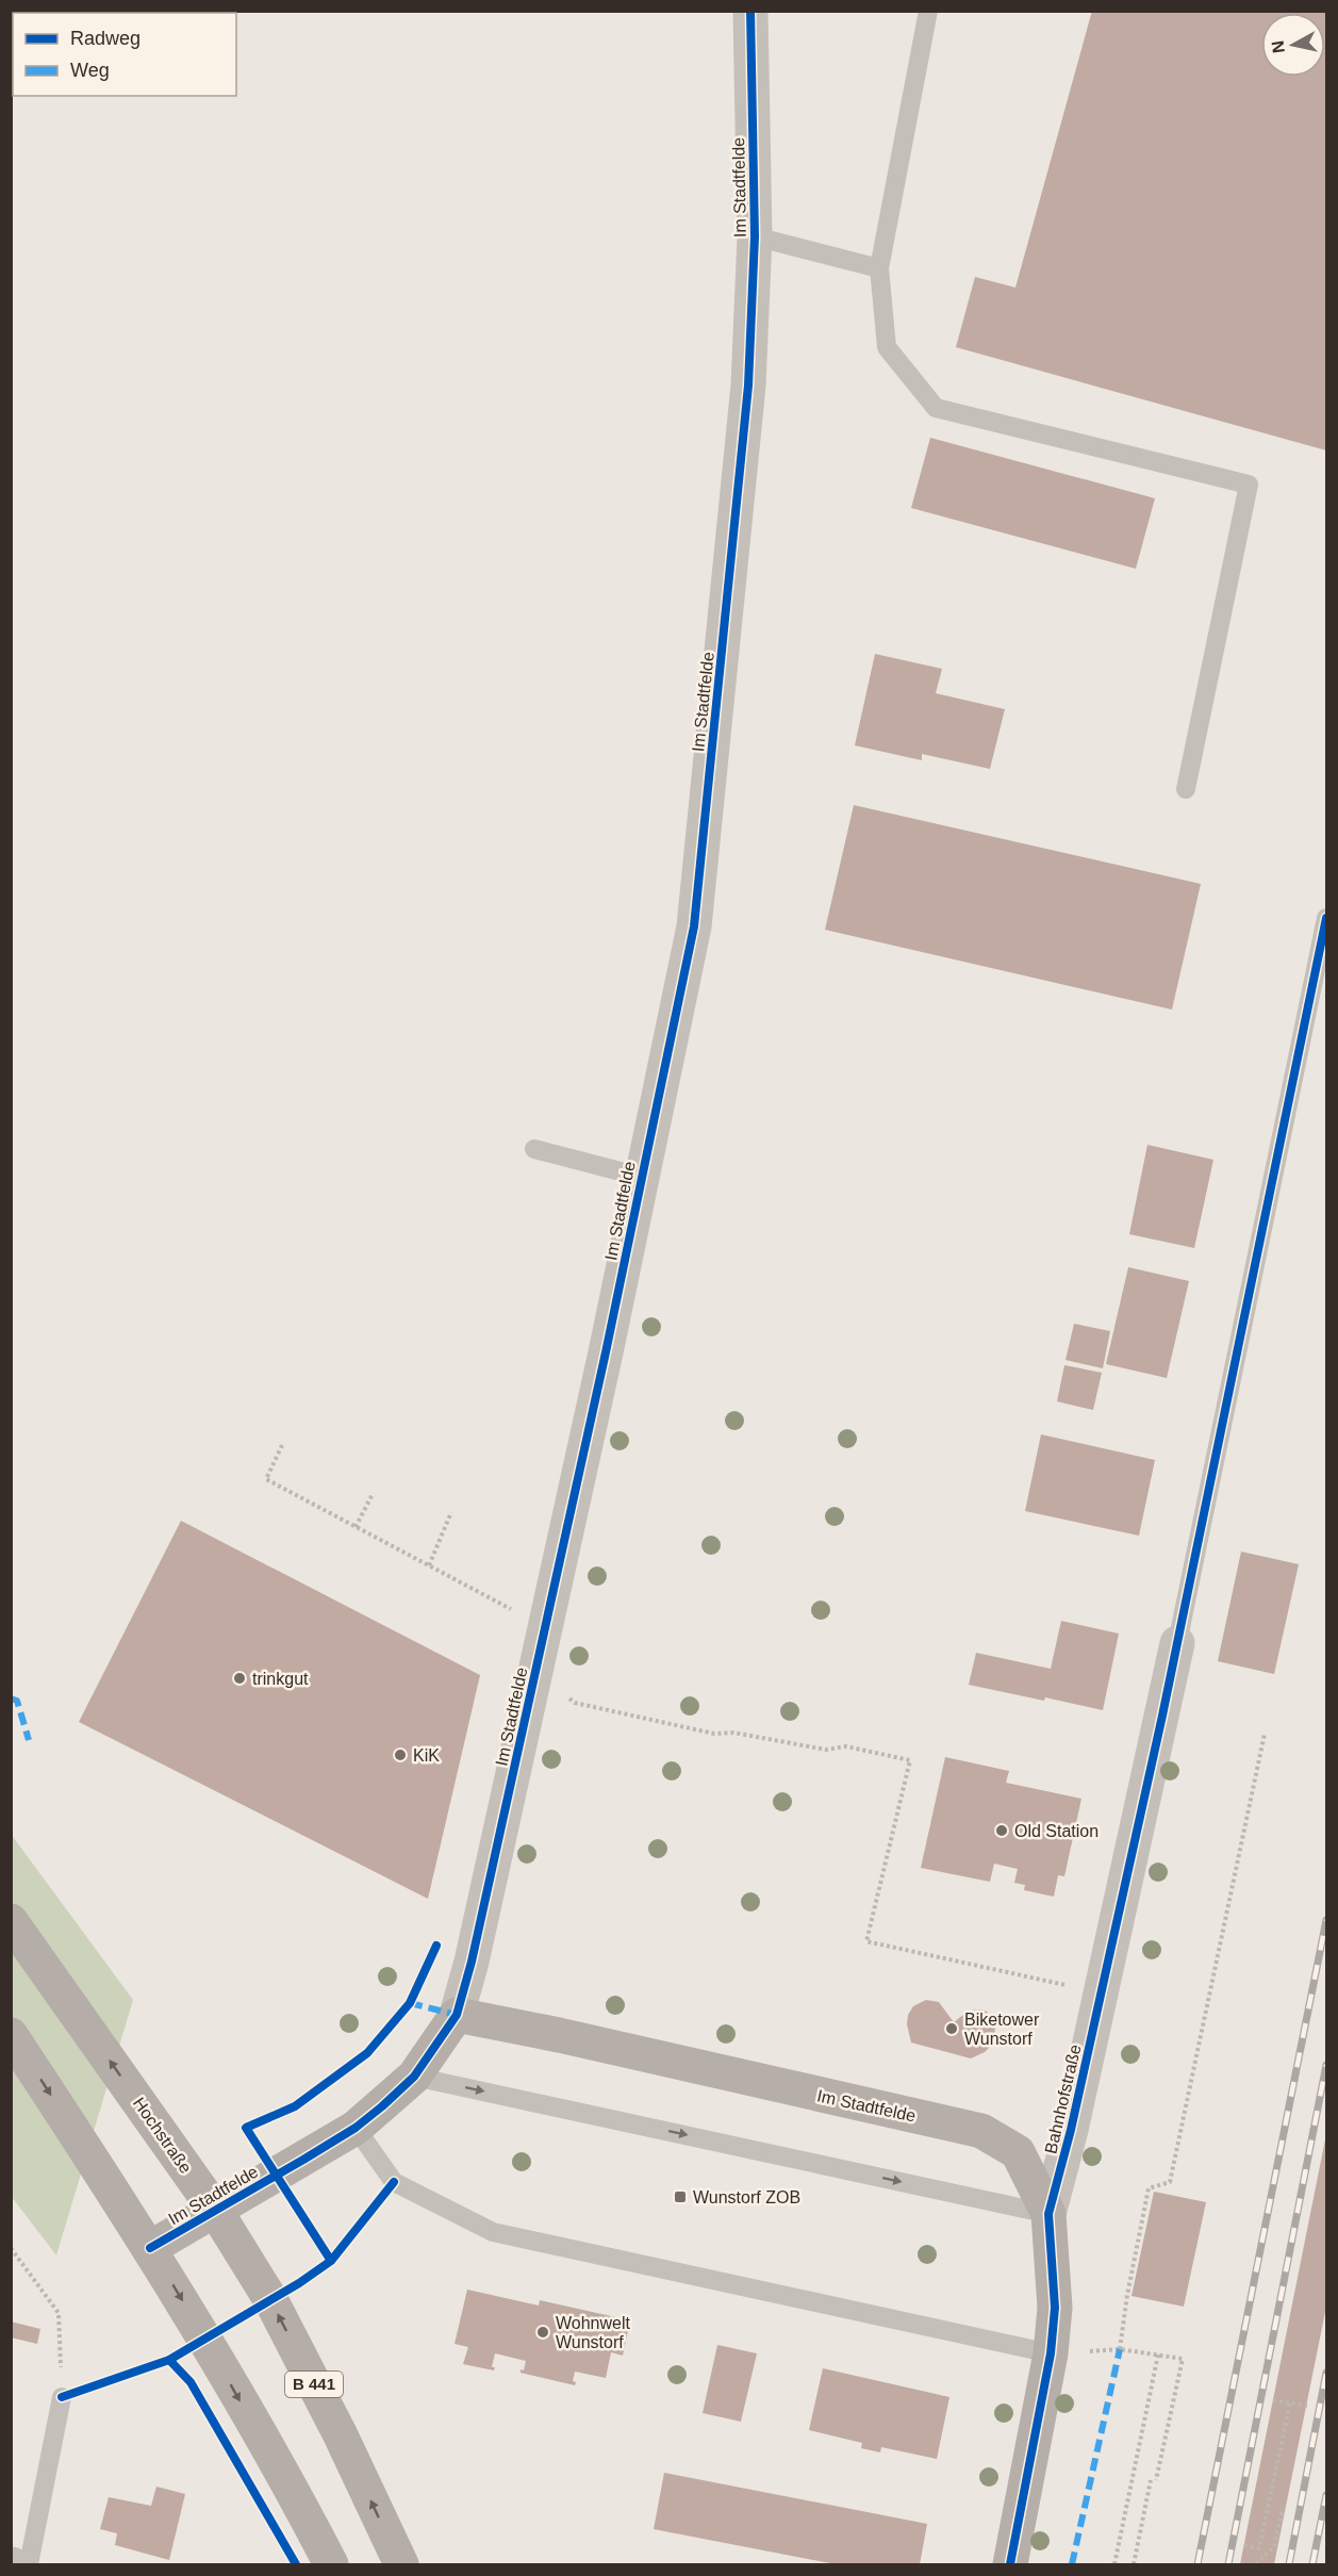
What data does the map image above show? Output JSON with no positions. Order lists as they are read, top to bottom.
{
  "streets": {
    "main road": ["Hochstraße", "B 441"],
    "street": ["Im Stadtfelde", "Bahnhofstraße"]
  },
  "crossings": [
    ["Im Stadtfelde", "Bahnhofstraße"],
    ["Im Stadtfelde", "Hochstraße"]
  ],
  "places": {
    "other": [
      "trinkgut",
      "KiK",
      "Old Station",
      "Biketower Wunstorf",
      "Wohnwelt Wunstorf"
    ],
    "transit": ["Wunstorf ZOB"]
  },
  "legend": ["Radweg", "Weg"],
  "north": "left"
}
